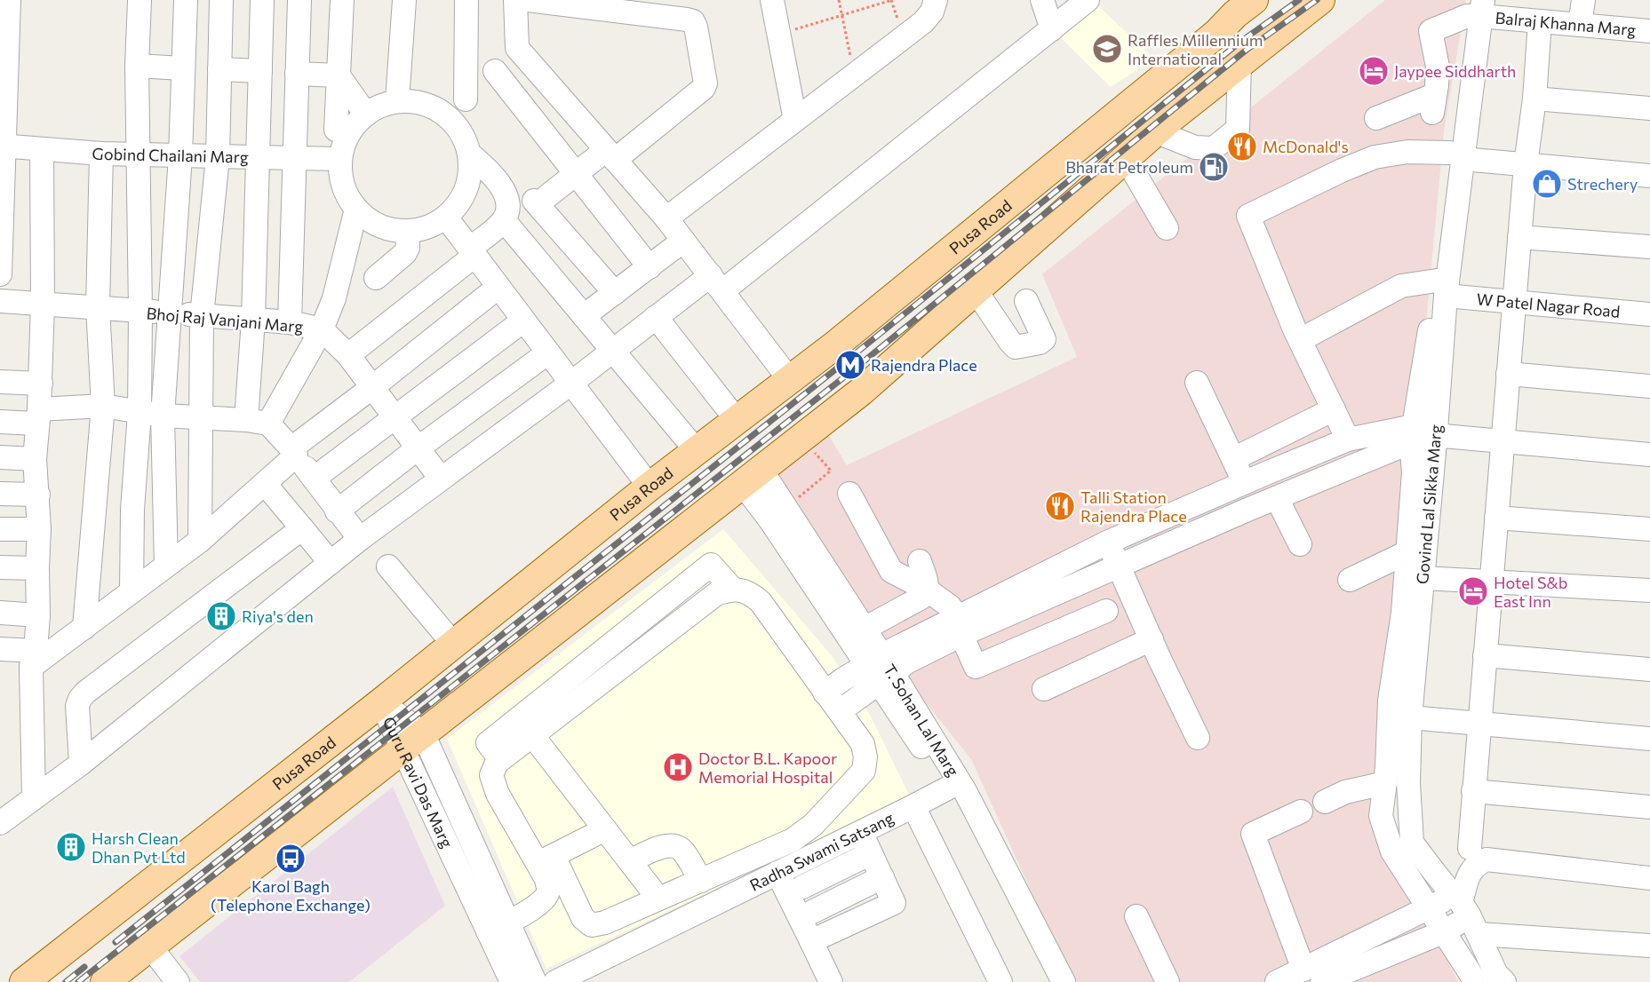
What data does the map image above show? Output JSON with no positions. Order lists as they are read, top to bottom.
{
  "streets": {
    "main road": ["Pusa Road"],
    "street": [
      "Balraj Khanna Marg",
      "Gobind Chailani Marg",
      "W Patel Nagar Road",
      "Bhoj Raj Vanjani Marg",
      "Govind Lal Sikka Marg",
      "T. Sohan Lal Marg",
      "Guru Ravi Das Marg",
      "Radha Swami Satsang"
    ]
  },
  "crossings": [
    ["Balraj Khanna Marg", "Govind Lal Sikka Marg"],
    ["Pusa Road", "Guru Ravi Das Marg"],
    ["W Patel Nagar Road", "Govind Lal Sikka Marg"]
  ],
  "places": {
    "school or university": ["Raffles Millennium International"],
    "hotel": ["Jaypee Siddharth", "Hotel S&b East Inn"],
    "restaurant": ["McDonald's", "Talli Station Rajendra Place"],
    "fuel station": ["Bharat Petroleum"],
    "shop": ["Strechery"],
    "metro station": ["Rajendra Place"],
    "building": ["Riya's den", "Harsh Clean Dhan Pvt Ltd"],
    "hospital": ["Doctor B.L. Kapoor Memorial Hospital"],
    "bus stop": ["Karol Bagh (Telephone Exchange)"]
  }
}
